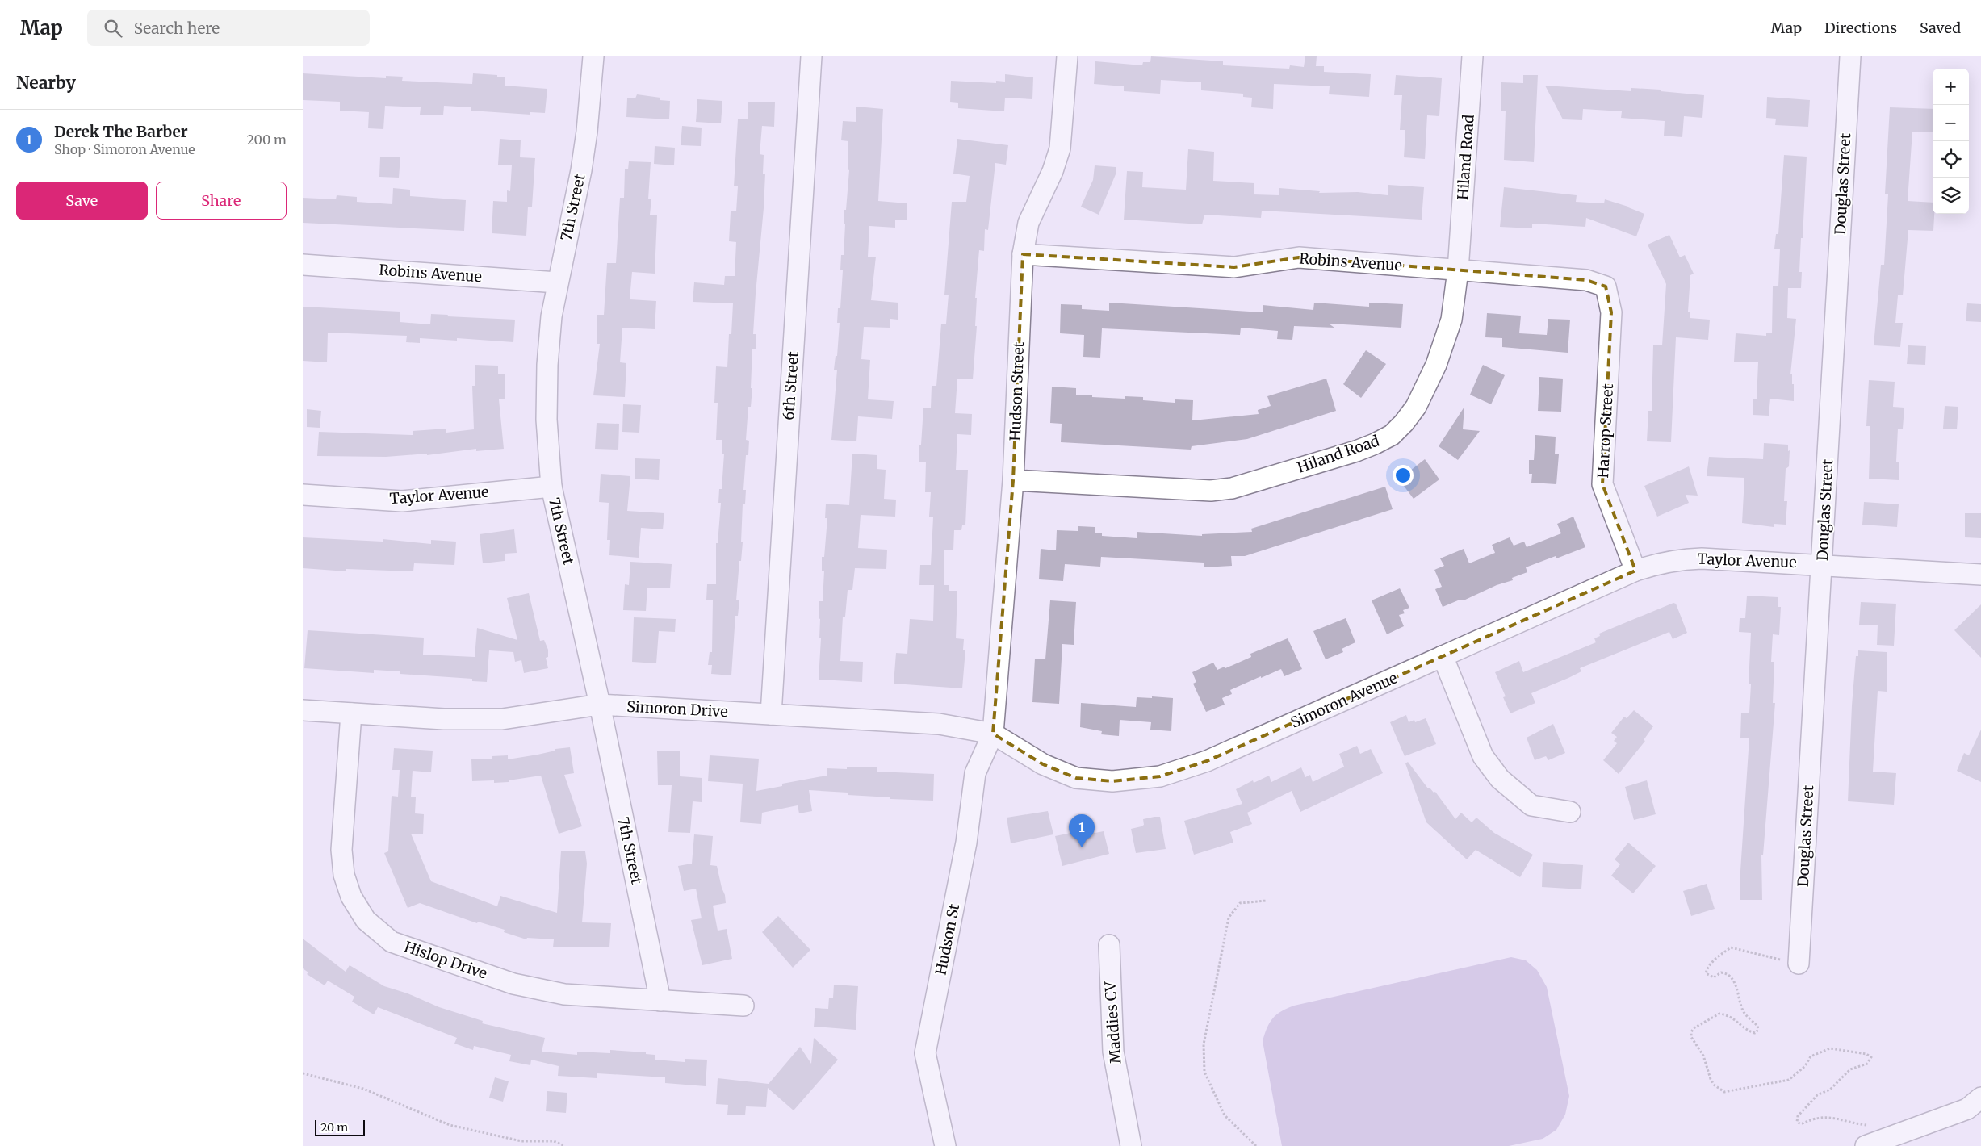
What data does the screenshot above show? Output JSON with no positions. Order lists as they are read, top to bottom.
{
  "streets": {
    "street": [
      "Hiland Road",
      "Douglas Street",
      "7th Street",
      "Robins Avenue",
      "6th Street",
      "Hudson Street",
      "Harrop Street",
      "Taylor Avenue",
      "Simoron Avenue",
      "Simoron Drive",
      "Hudson St",
      "Hislop Drive",
      "Maddies CV"
    ]
  },
  "crossings": [
    ["Hiland Road", "Robins Avenue"],
    ["Hiland Road", "Hudson Street"],
    ["Douglas Street", "Taylor Avenue"],
    ["7th Street", "Robins Avenue"],
    ["7th Street", "Taylor Avenue"],
    ["7th Street", "Simoron Drive"],
    ["7th Street", "Hislop Drive"],
    ["Robins Avenue", "Hudson Street"],
    ["Robins Avenue", "Harrop Street"],
    ["6th Street", "Simoron Drive"],
    ["Hudson Street", "Simoron Drive"],
    ["Hudson Street", "Hudson St"],
    ["Harrop Street", "Taylor Avenue"],
    ["Harrop Street", "Simoron Avenue"],
    ["Taylor Avenue", "Simoron Avenue"],
    ["Simoron Avenue", "Simoron Drive"],
    ["Simoron Drive", "Hudson St"],
    ["Simoron Drive", "Hislop Drive"]
  ],
  "scale_bar": "20 m",
  "page": {
    "header": "Map",
    "search": "Search here",
    "nav": ["Map", "Directions", "Saved"],
    "heading": "Nearby",
    "map_buttons": ["+", "−"],
    "list": [
      {
        "mark": "1",
        "name": "Derek The Barber",
        "note": "Shop · Simoron Avenue",
        "value": "200 m"
      }
    ],
    "buttons": ["Save", "Share"],
    "pins": "1",
    "scale": "20 m"
  }
}
